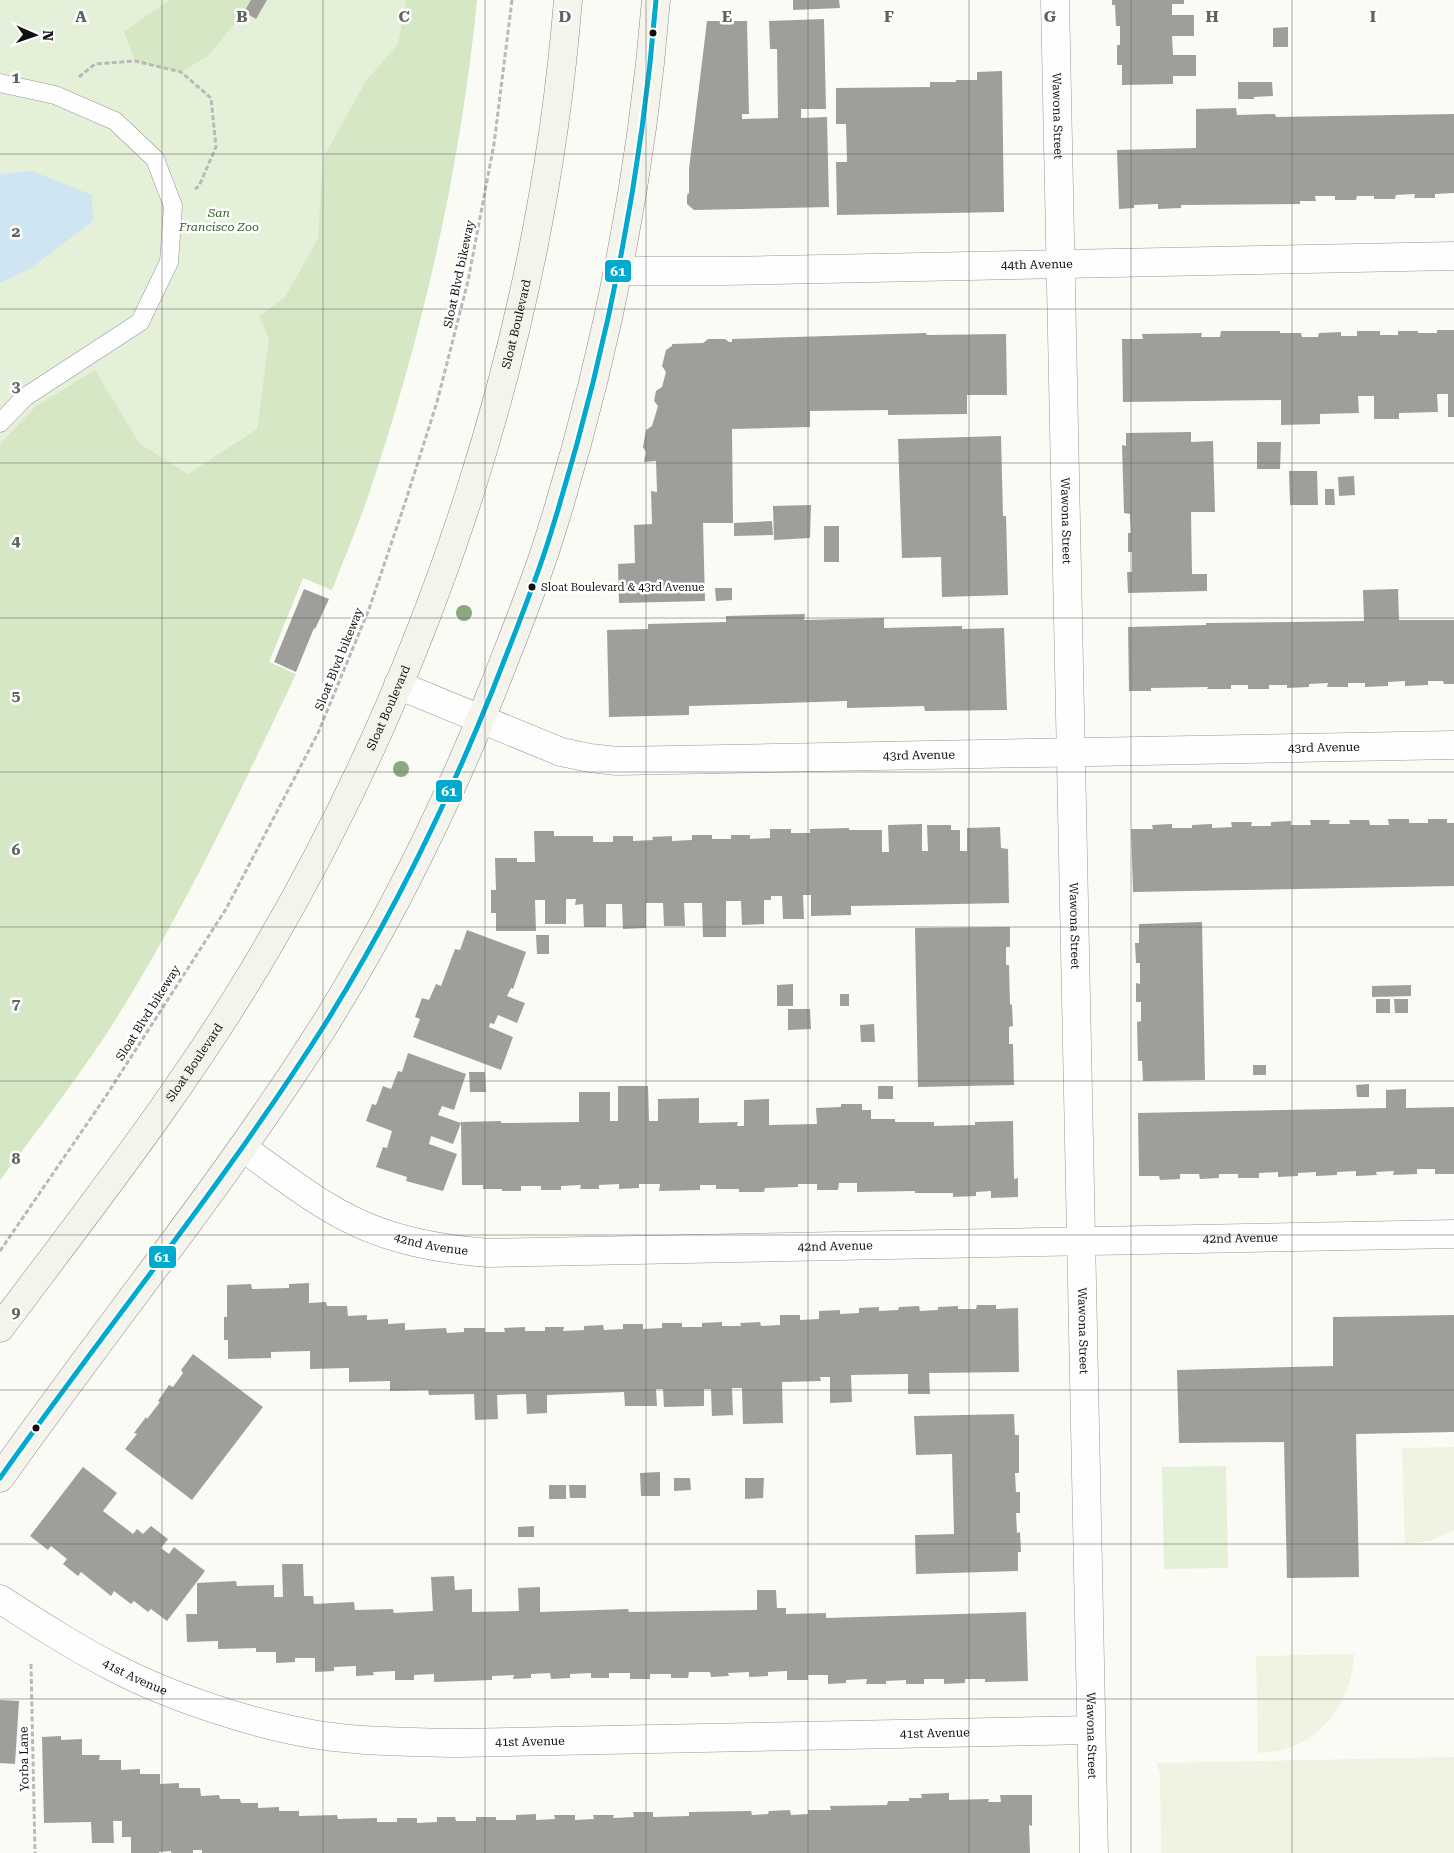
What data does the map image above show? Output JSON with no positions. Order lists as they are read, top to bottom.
{
  "streets": {
    "street": [
      "Wawona Street",
      "44th Avenue",
      "Sloat Boulevard",
      "43rd Avenue",
      "42nd Avenue",
      "41st Avenue"
    ],
    "path": ["Sloat Blvd bikeway", "Yorba Lane"]
  },
  "crossings": [
    ["Wawona Street", "44th Avenue"],
    ["Wawona Street", "43rd Avenue"],
    ["Wawona Street", "42nd Avenue"],
    ["Wawona Street", "41st Avenue"],
    ["Sloat Boulevard", "43rd Avenue"]
  ],
  "parks": ["San Francisco Zoo"],
  "places": ["Sloat Boulevard & 43rd Avenue"],
  "lines": ["transit line 61"],
  "north": "right",
  "grid": {
    "columns": [
      "A",
      "B",
      "C",
      "D",
      "E",
      "F",
      "G",
      "H",
      "I"
    ],
    "rows": [
      "1",
      "2",
      "3",
      "4",
      "5",
      "6",
      "7",
      "8",
      "9"
    ]
  }
}
